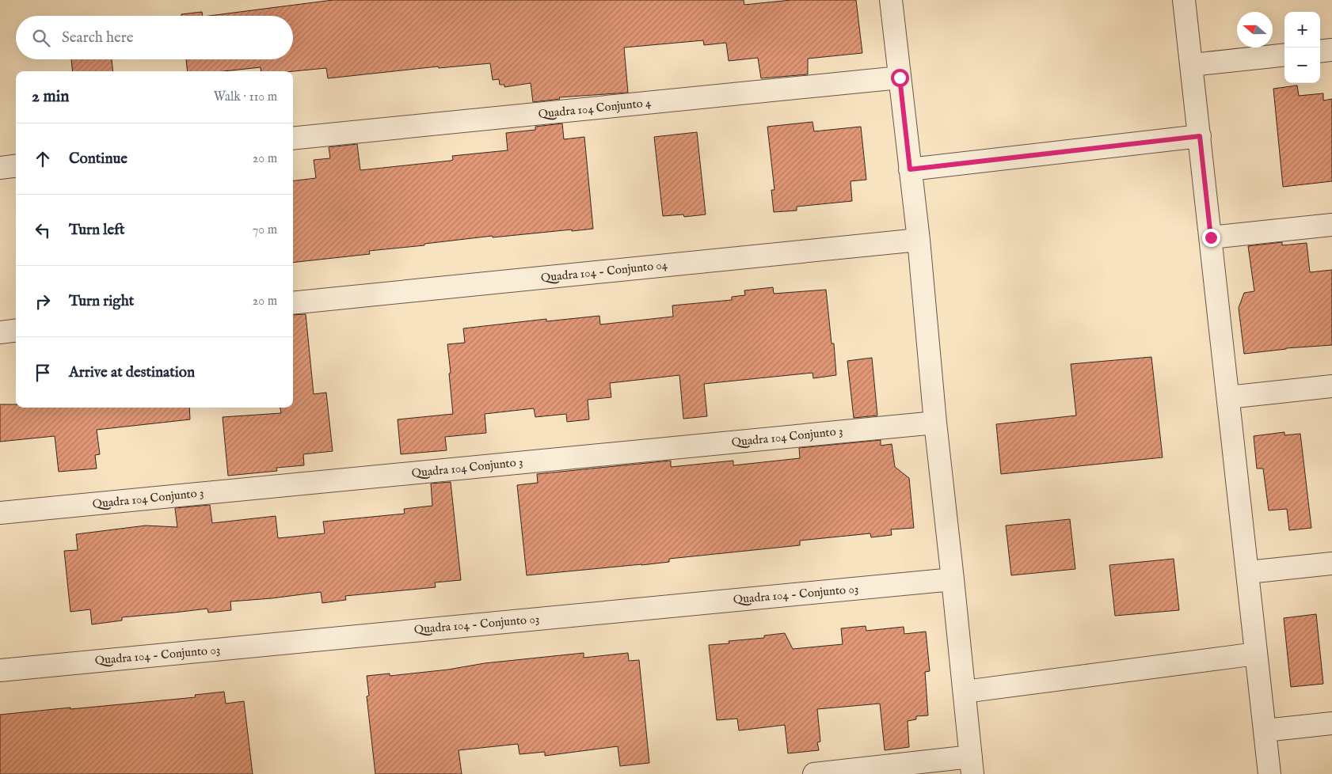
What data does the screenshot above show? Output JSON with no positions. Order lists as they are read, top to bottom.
{
  "streets": {
    "street": [
      "Quadra 104 Conjunto 4",
      "Quadra 104 - Conjunto 04",
      "Quadra 104 Conjunto 3",
      "Quadra 104 - Conjunto 03"
    ]
  },
  "north": "left",
  "page": {
    "map_buttons": ["+", "−"],
    "search": "Search here",
    "heading": ["2 min", "Walk · 110 m"],
    "list": [
      ["Continue", "20 m"],
      ["Turn left", "70 m"],
      ["Turn right", "20 m"],
      "Arrive at destination"
    ]
  }
}
